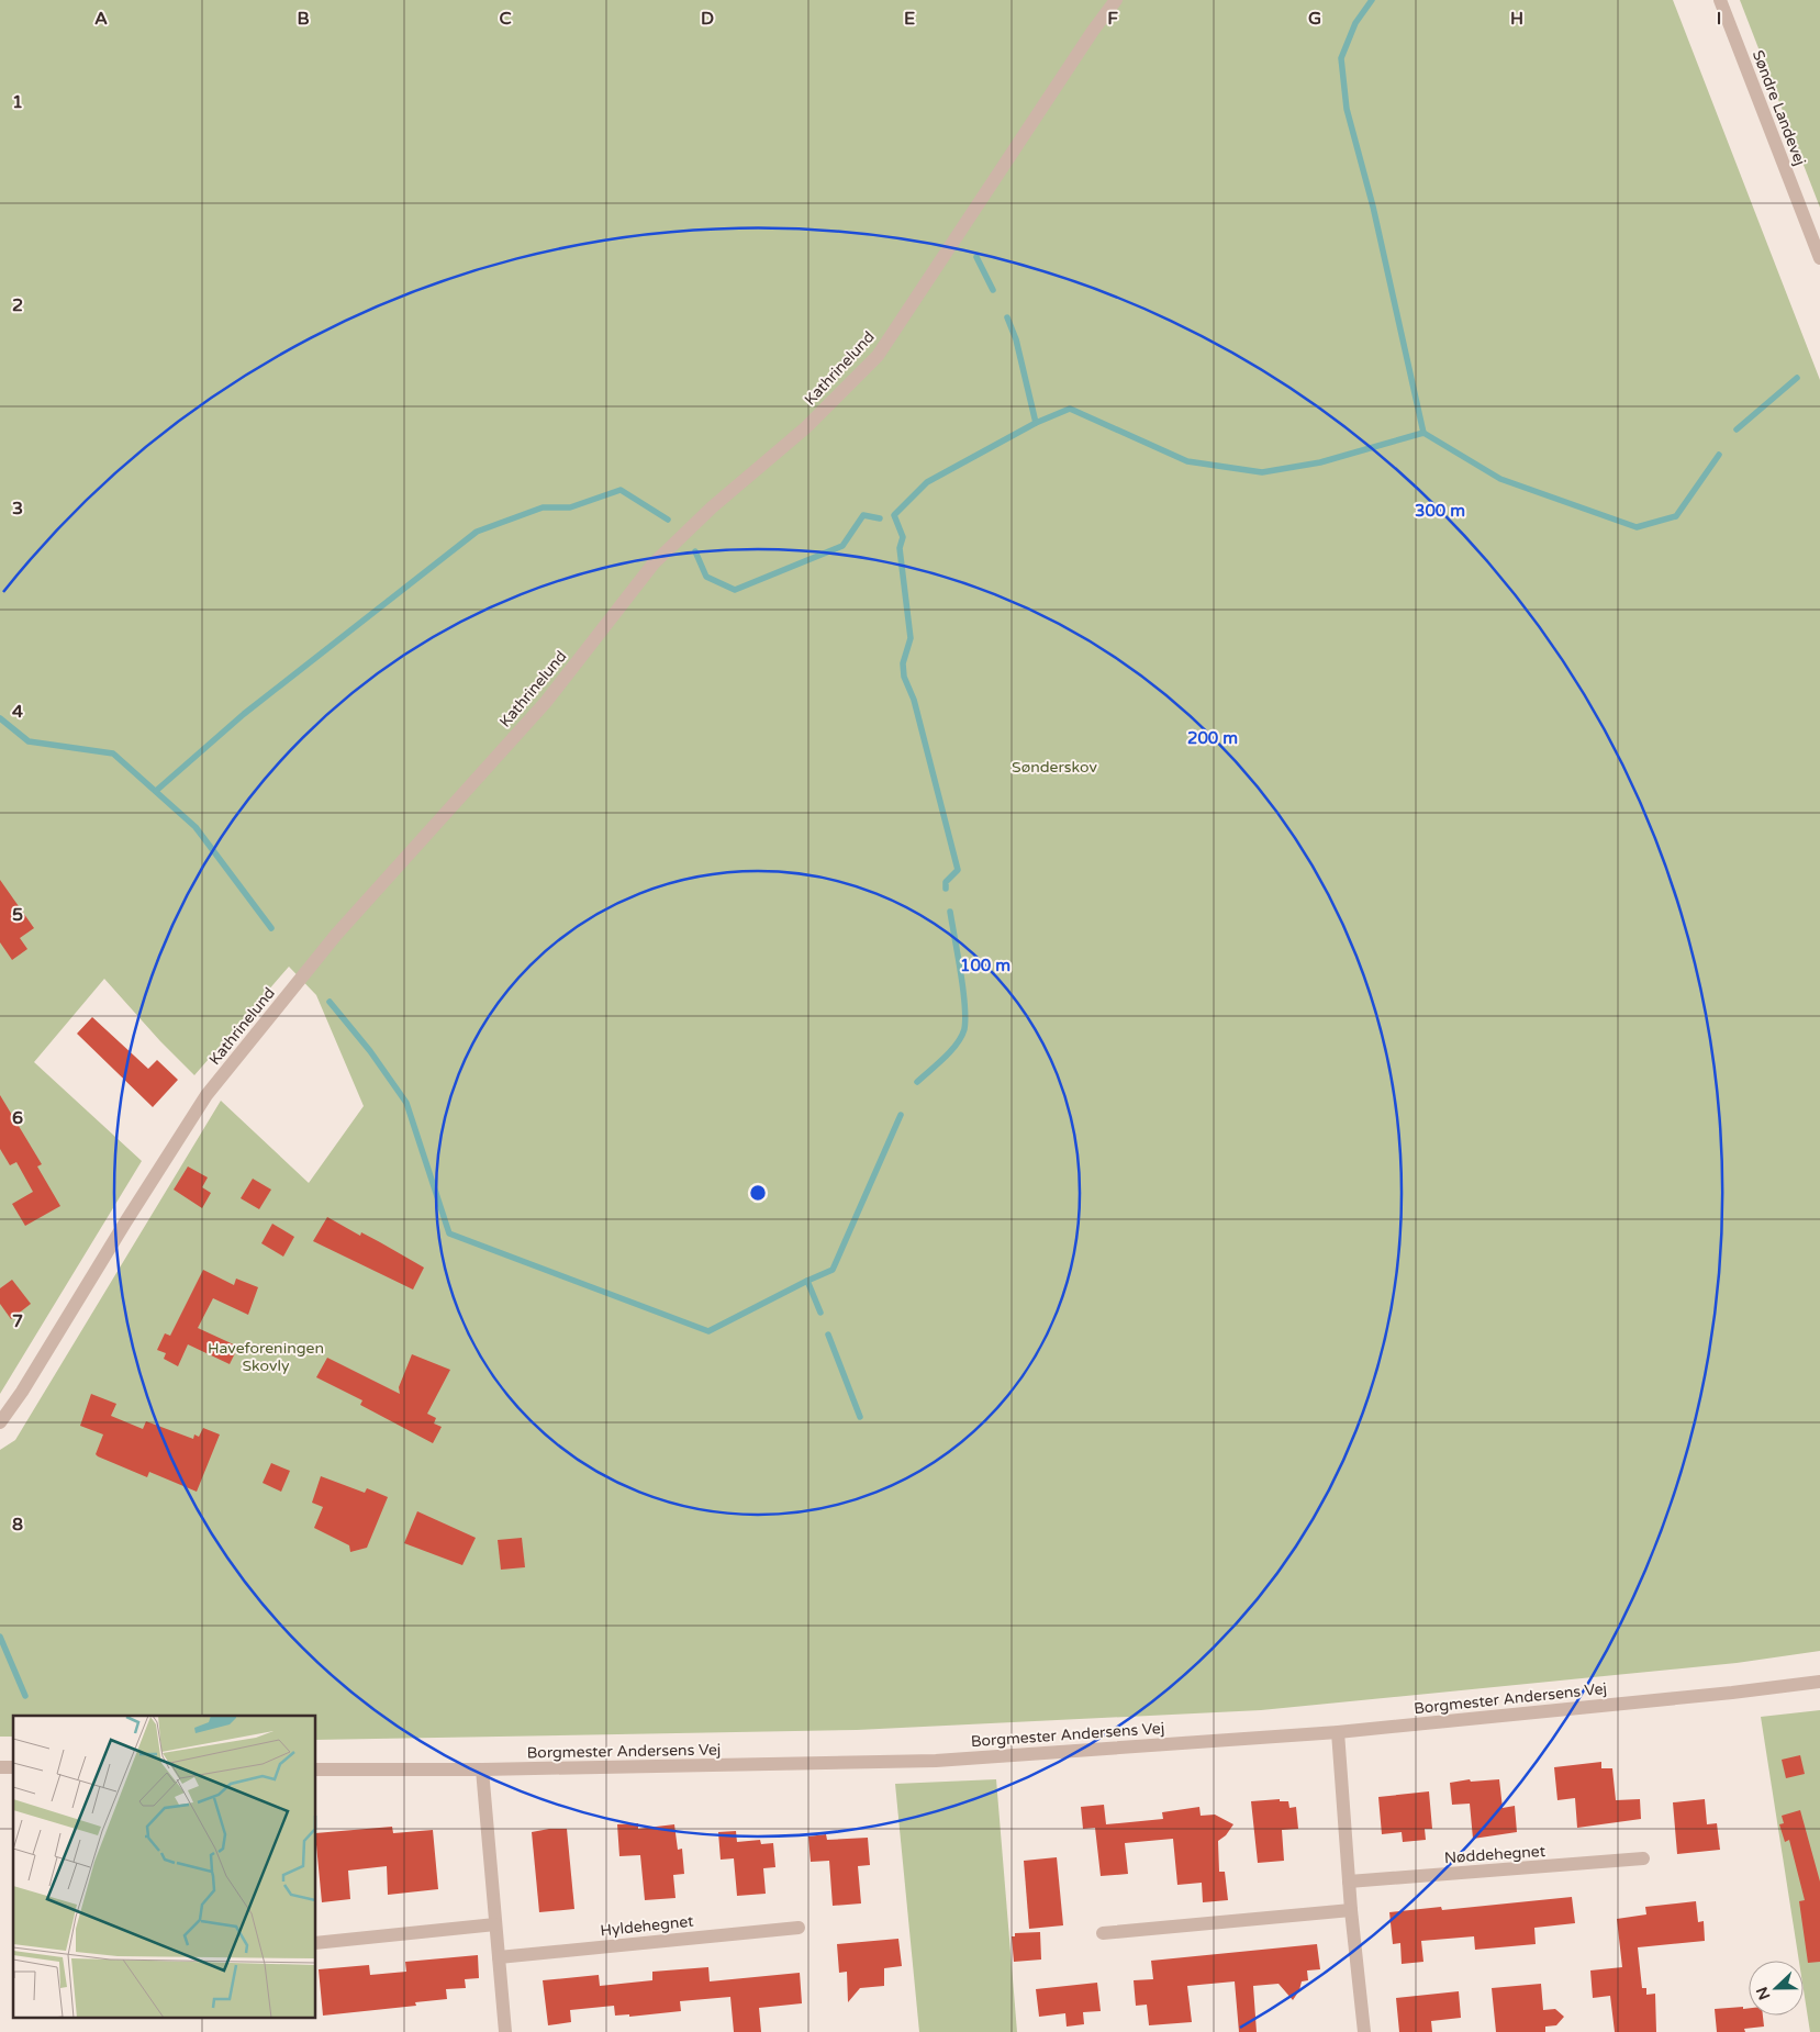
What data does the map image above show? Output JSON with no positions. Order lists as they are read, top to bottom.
{
  "streets": {
    "street": [
      "Søndre Landevej",
      "Kathrinelund",
      "Borgmester Andersens Vej",
      "Nøddehegnet",
      "Hyldehegnet"
    ]
  },
  "parks": ["Sønderskov", "Haveforeningen Skovly"],
  "north": "left",
  "grid": {
    "columns": [
      "A",
      "B",
      "C",
      "D",
      "E",
      "F",
      "G",
      "H",
      "I"
    ],
    "rows": [
      "1",
      "2",
      "3",
      "4",
      "5",
      "6",
      "7",
      "8"
    ]
  },
  "rings": ["300 m", "200 m", "100 m"]
}
